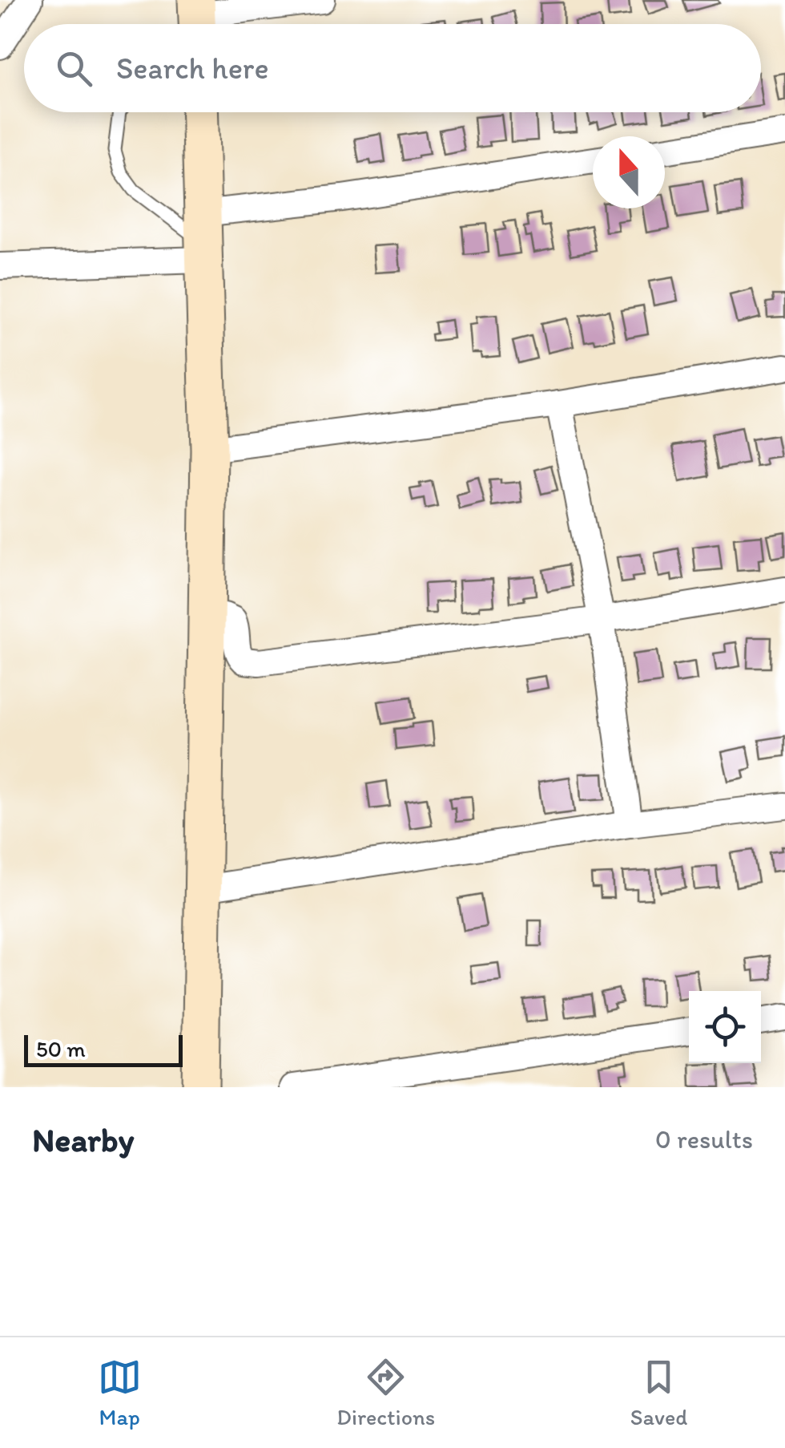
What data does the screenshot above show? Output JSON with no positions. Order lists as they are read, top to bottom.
{
  "scale_bar": "50 m",
  "north": "top",
  "page": {
    "search": "Search here",
    "scale": "50 m",
    "heading": ["Nearby", "0 results"],
    "nav": ["Map", "Directions", "Saved"]
  }
}
